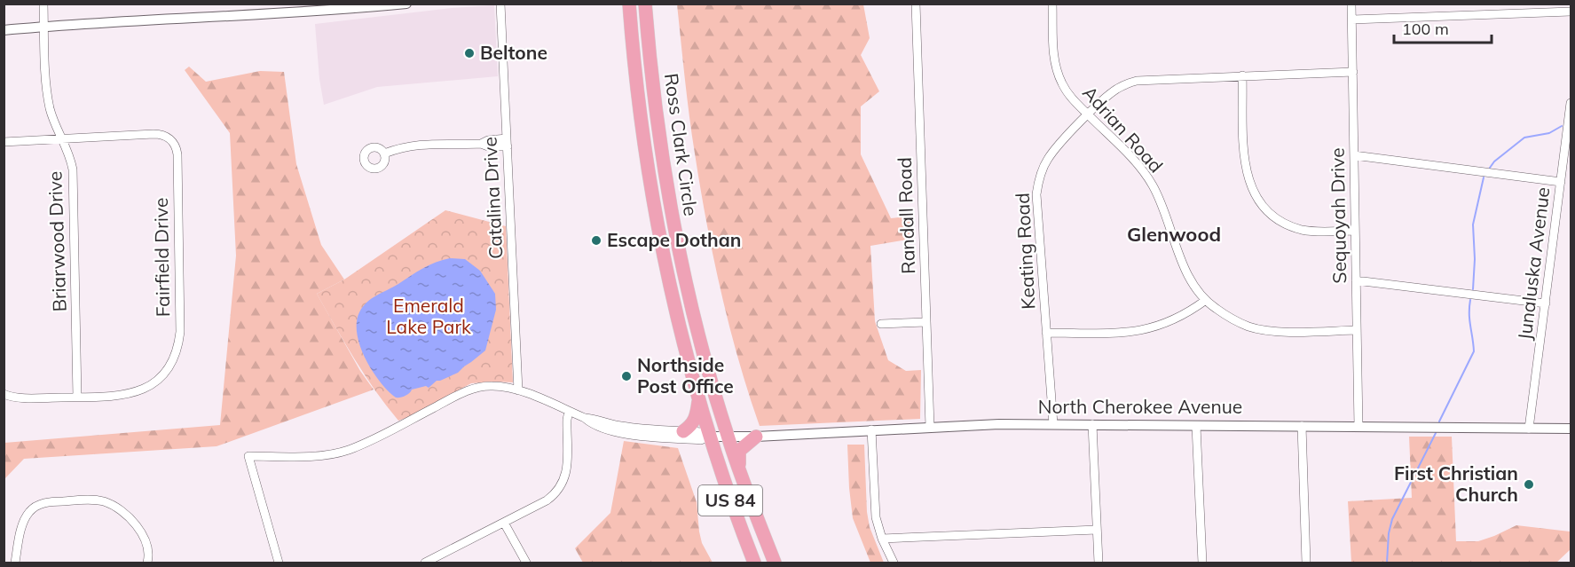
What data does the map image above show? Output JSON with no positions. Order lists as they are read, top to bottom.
{
  "streets": {
    "highway": ["Ross Clark Circle", "US 84"],
    "street": [
      "Adrian Road",
      "Catalina Drive",
      "Randall Road",
      "Sequoyah Drive",
      "Briarwood Drive",
      "Keating Road",
      "Fairfield Drive",
      "Junaluska Avenue",
      "North Cherokee Avenue"
    ]
  },
  "crossings": [
    ["Adrian Road", "Sequoyah Drive"],
    ["Adrian Road", "Keating Road"],
    ["Ross Clark Circle", "North Cherokee Avenue"],
    ["Catalina Drive", "North Cherokee Avenue"],
    ["Randall Road", "North Cherokee Avenue"],
    ["Sequoyah Drive", "Keating Road"],
    ["Sequoyah Drive", "North Cherokee Avenue"],
    ["Briarwood Drive", "Fairfield Drive"],
    ["Keating Road", "North Cherokee Avenue"],
    ["Junaluska Avenue", "North Cherokee Avenue"]
  ],
  "districts": ["Glenwood"],
  "parks": ["Emerald Lake Park"],
  "places": [
    "Beltone",
    "Escape Dothan",
    "Northside Post Office",
    "First Christian Church"
  ],
  "scale_bar": "100 m"
}
